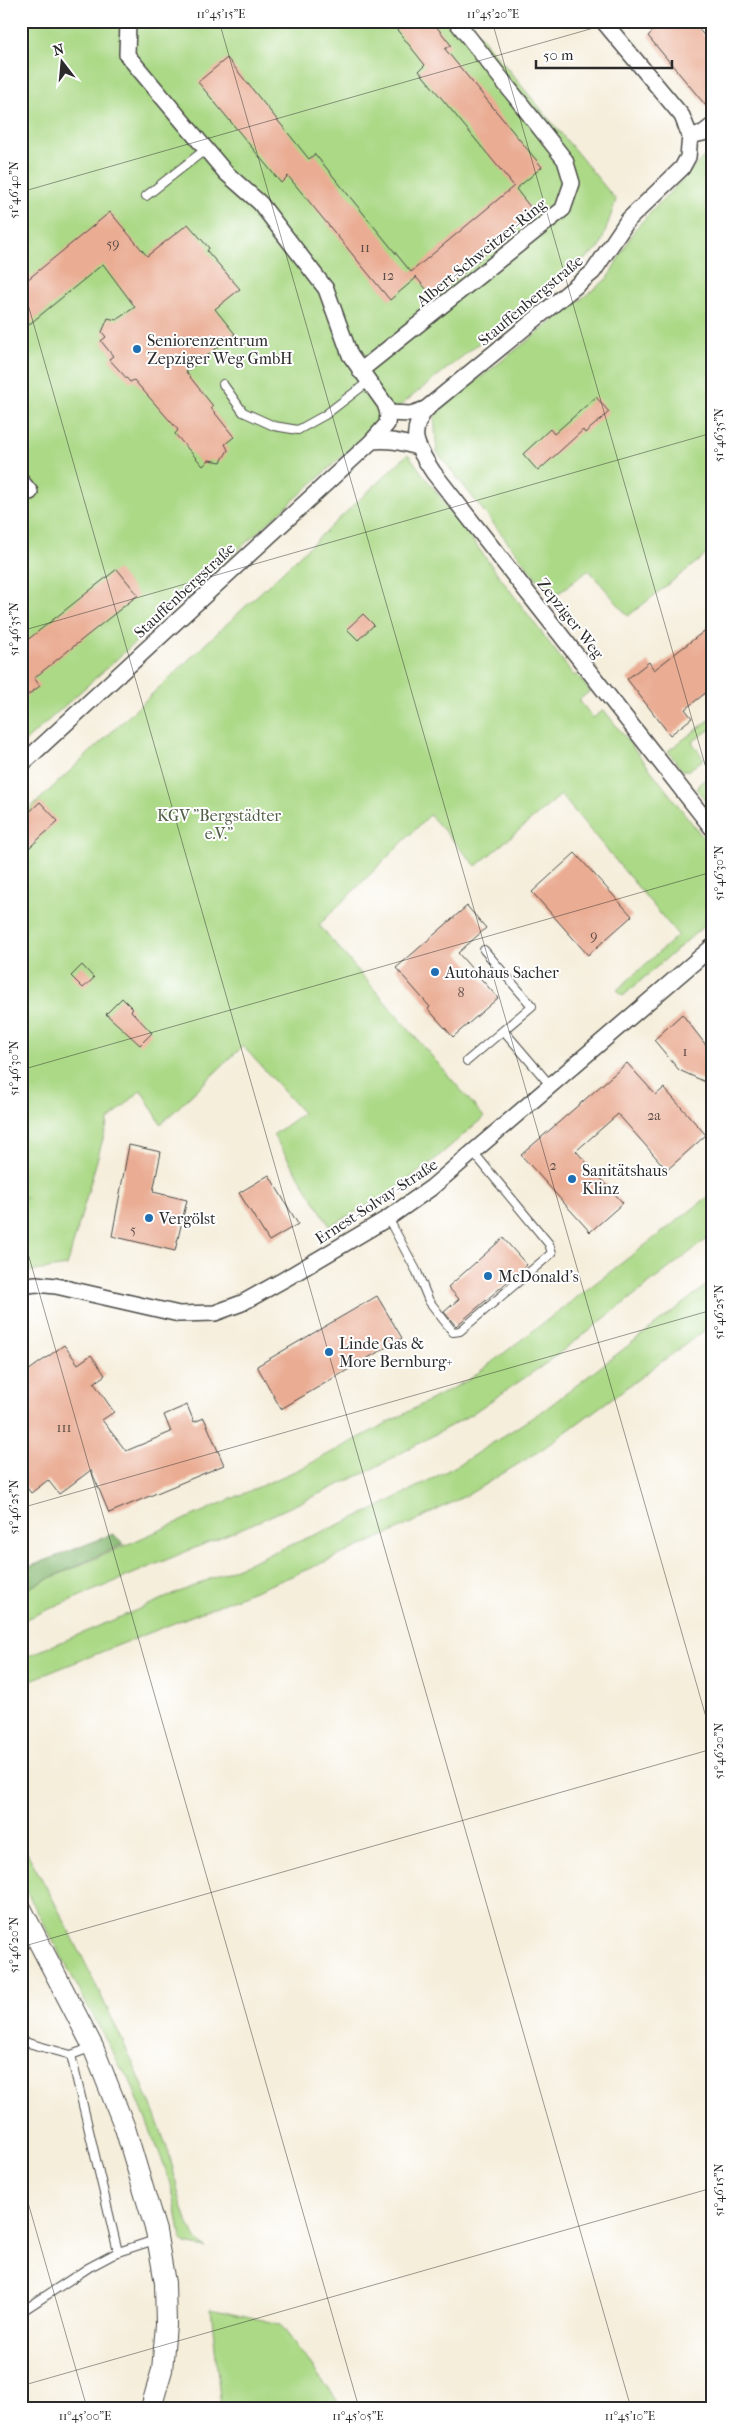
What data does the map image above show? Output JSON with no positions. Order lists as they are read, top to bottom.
{
  "streets": {
    "street": [
      "Albert-Schweitzer-Ring",
      "Stauffenbergstraße",
      "Zepziger Weg",
      "Ernest-Solvay-Straße"
    ]
  },
  "crossings": [
    ["Stauffenbergstraße", "Zepziger Weg"]
  ],
  "parks": ["KGV \"Bergstädter e.V.\""],
  "places": [
    "Seniorenzentrum Zepziger Weg GmbH",
    "Autohaus Sacher",
    "Sanitätshaus Klinz",
    "Vergölst",
    "McDonald's",
    "Linde Gas & More Bernburg+"
  ],
  "house_numbers": [
    "59",
    "11",
    "12",
    "9",
    "8",
    "1",
    "2a",
    "2",
    "5",
    "111"
  ],
  "scale_bar": "50 m",
  "north": "top",
  "coordinates": [
    "11°45'15\"E",
    "11°45'20\"E",
    "51°46'40\"N",
    "51°46'35\"N",
    "51°46'30\"N",
    "51°46'25\"N",
    "51°46'20\"N",
    "51°46'15\"N",
    "11°45'00\"E",
    "11°45'05\"E",
    "11°45'10\"E"
  ]
}
